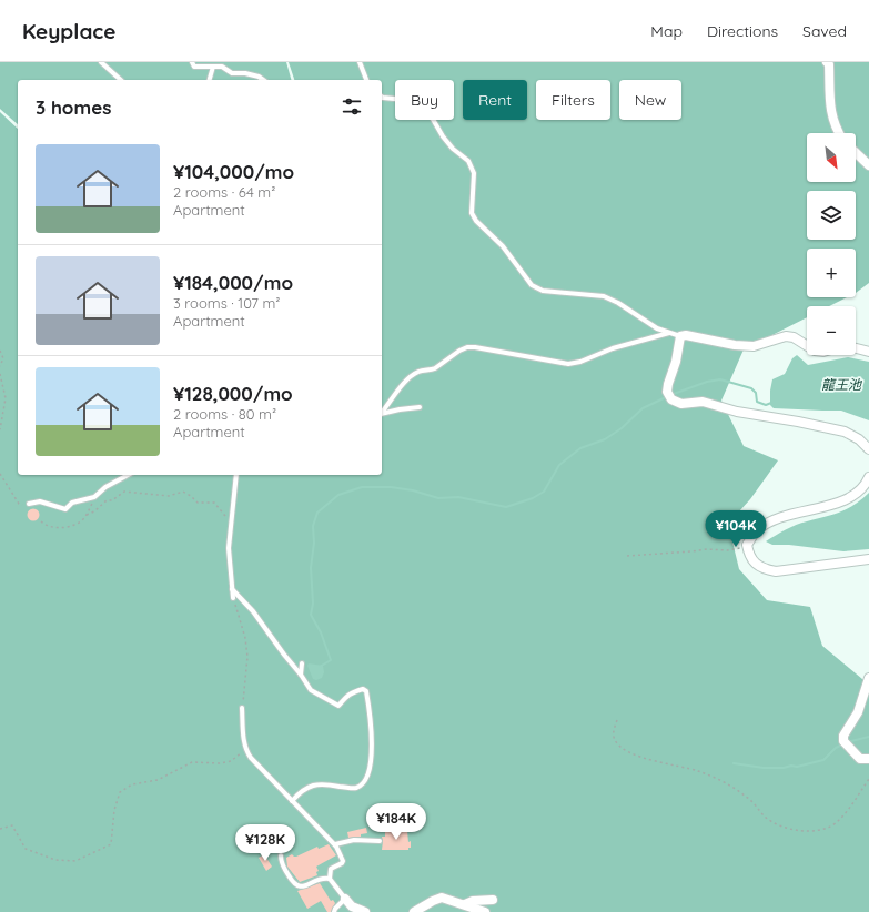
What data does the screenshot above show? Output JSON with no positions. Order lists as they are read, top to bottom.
{
  "water": ["龍王池"],
  "north": "bottom right",
  "page": {
    "header": "Keyplace",
    "nav": ["Map", "Directions", "Saved"],
    "chip": [
      "Buy",
      "Rent",
      "Filters",
      "New"
    ],
    "heading": "3 homes",
    "map_buttons": ["+", "−"],
    "list": [
      {
        "name": "¥104,000/mo",
        "note": "2 rooms · 64 m² · Apartment"
      },
      {
        "name": "¥184,000/mo",
        "note": "3 rooms · 107 m² · Apartment"
      },
      {
        "name": "¥128,000/mo",
        "note": "2 rooms · 80 m² · Apartment"
      }
    ],
    "price": ["¥104K", "¥184K", "¥128K"]
  }
}
